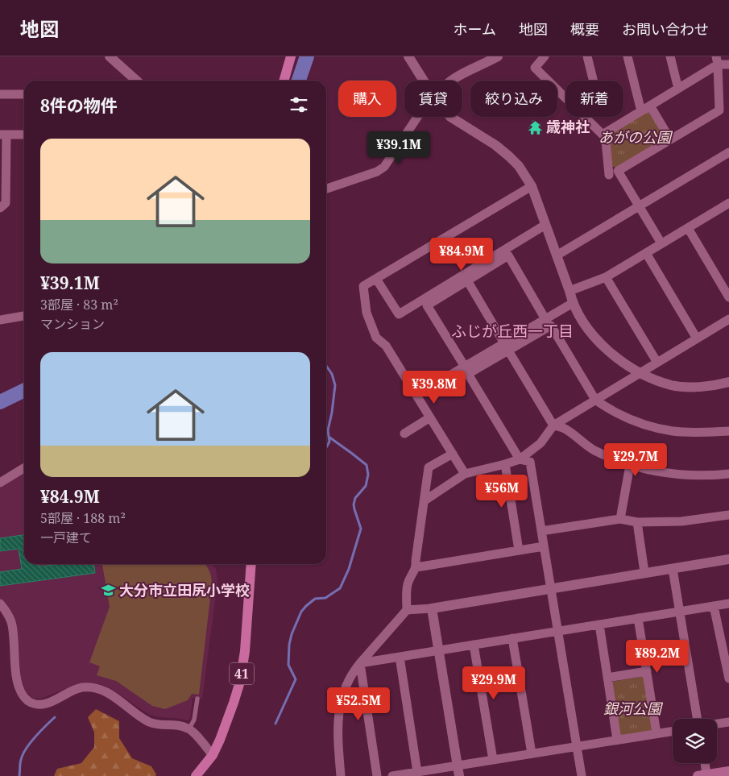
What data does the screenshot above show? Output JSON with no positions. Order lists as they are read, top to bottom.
{
  "streets": {
    "main road": ["41"]
  },
  "districts": ["ふじが丘西一丁目"],
  "parks": ["あがの公園", "銀河公園"],
  "places": {
    "temple": ["歳神社"],
    "school or university": ["大分市立田尻小学校"]
  },
  "page": {
    "header": "地図",
    "nav": [
      "ホーム",
      "地図",
      "概要",
      "お問い合わせ"
    ],
    "chip": [
      "購入",
      "賃貸",
      "絞り込み",
      "新着"
    ],
    "heading": "8件の物件",
    "list": [
      {
        "name": "¥39.1M",
        "note": "3部屋 · 83 m² · マンション"
      },
      {
        "name": "¥84.9M",
        "note": "5部屋 · 188 m² · 一戸建て"
      }
    ],
    "price": [
      "¥39.1M",
      "¥84.9M",
      "¥39.8M",
      "¥29.7M",
      "¥56M",
      "¥89.2M",
      "¥29.9M",
      "¥52.5M"
    ]
  }
}
